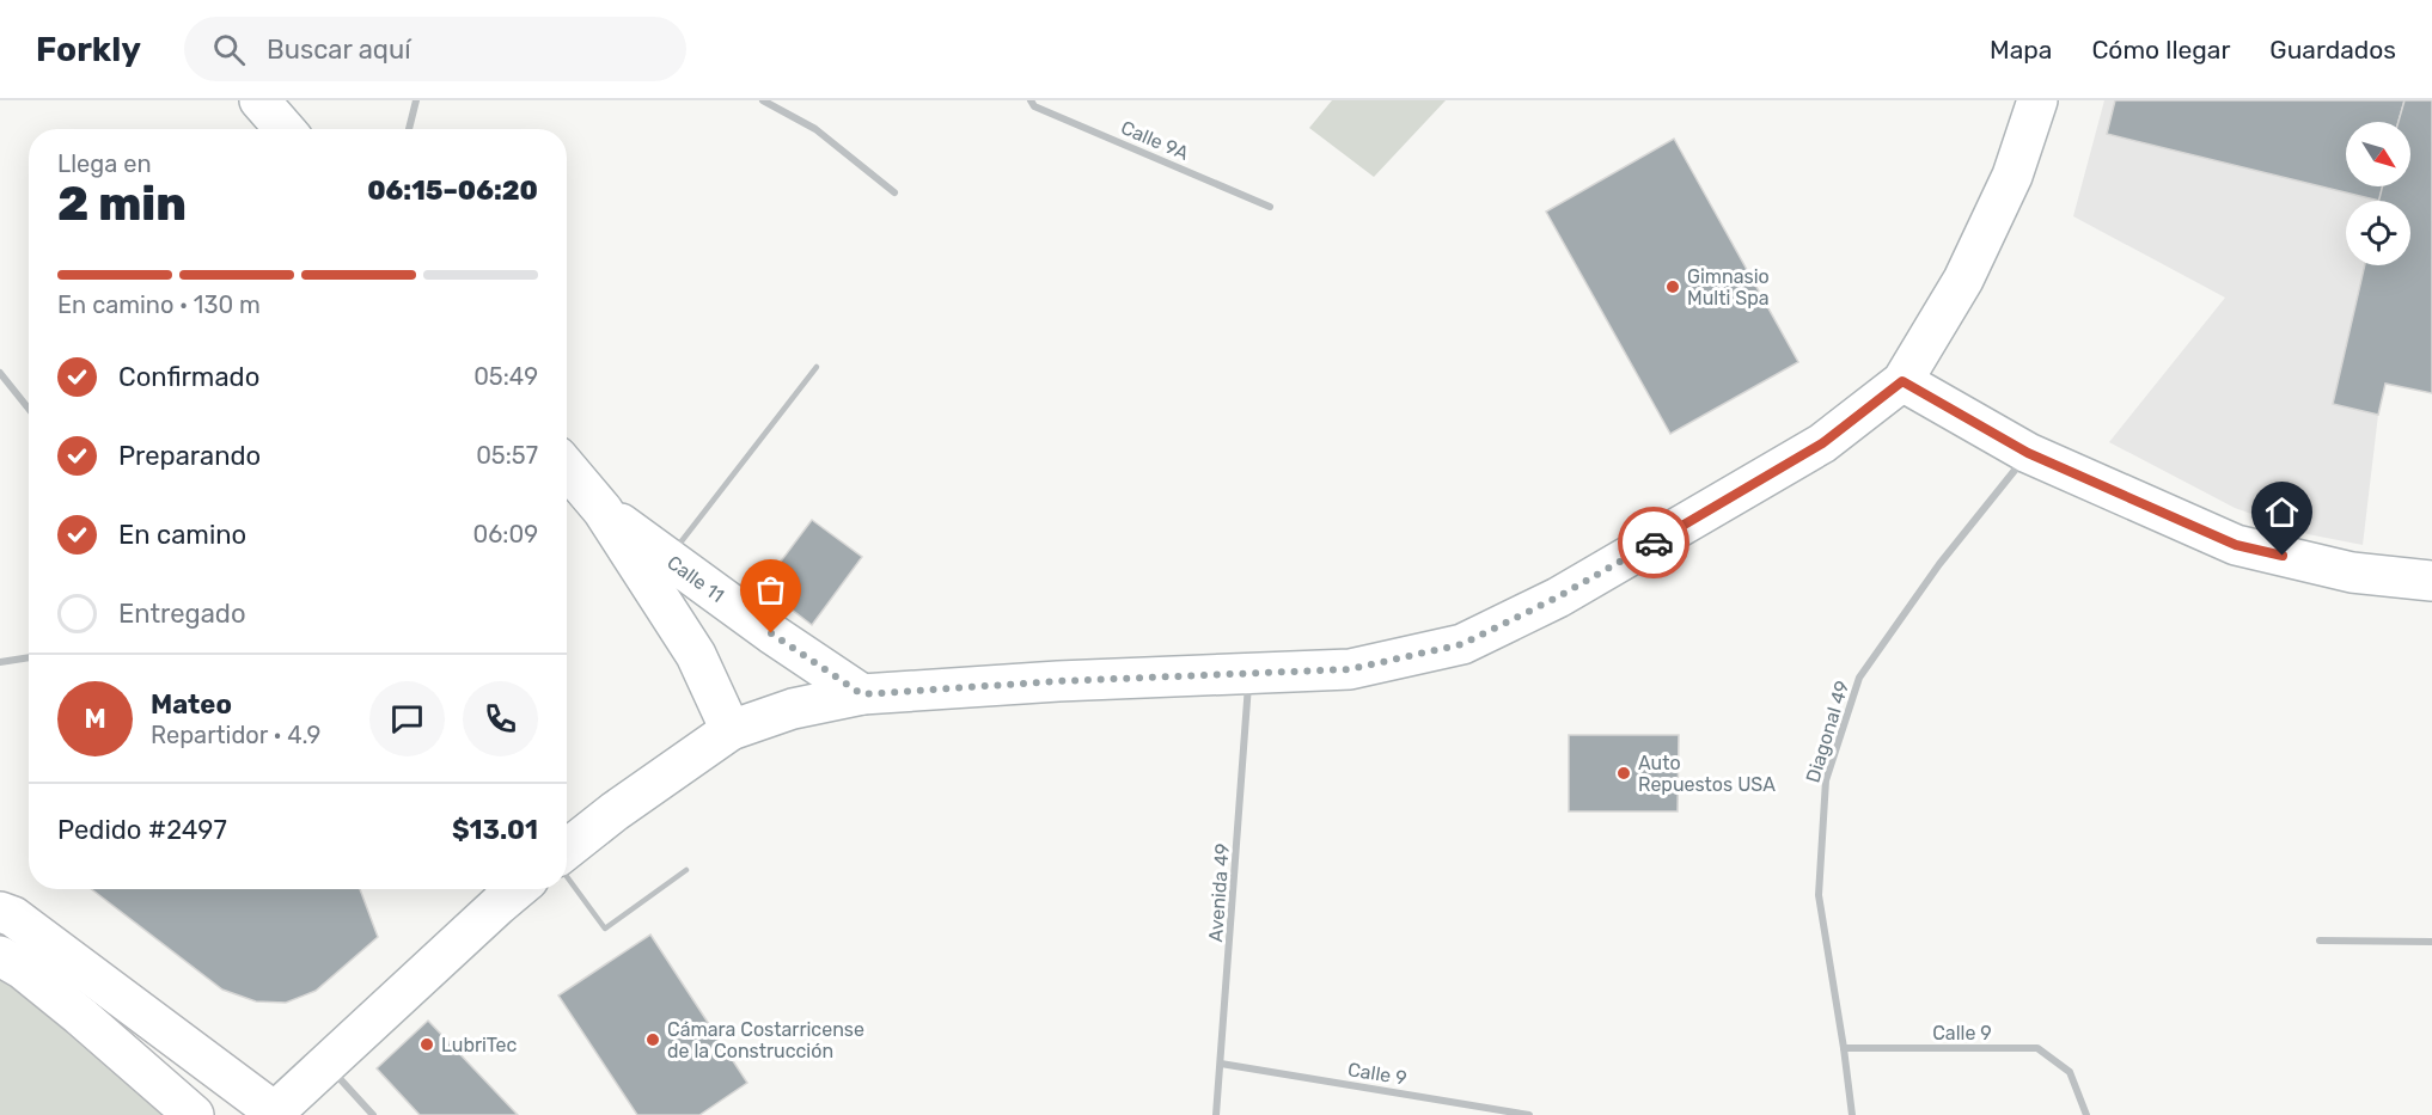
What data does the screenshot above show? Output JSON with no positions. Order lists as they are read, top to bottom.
{
  "streets": {
    "main road": ["Calle 11"],
    "street": [
      "Calle 9A",
      "Diagonal 49",
      "Avenida 49",
      "Calle 9"
    ]
  },
  "crossings": [
    ["Diagonal 49", "Calle 9"],
    ["Avenida 49", "Calle 9"]
  ],
  "places": [
    "Gimnasio Multi Spa",
    "Auto Repuestos USA",
    "Cámara Costarricense de la Construcción",
    "LubriTec"
  ],
  "north": "bottom right",
  "page": {
    "header": "Forkly",
    "search": "Buscar aquí",
    "nav": ["Mapa", "Cómo llegar", "Guardados"],
    "heading": ["2 min", "Llega en", "06:15–06:20"],
    "panel": [
      "Mateo",
      "Repartidor · 4.9",
      "Pedido #2497",
      "$13.01"
    ],
    "bar": "En camino · 130 m",
    "list": [
      ["Confirmado", "05:49"],
      ["Preparando", "05:57"],
      ["En camino", "06:09"],
      "Entregado"
    ],
    "round": "M"
  }
}
